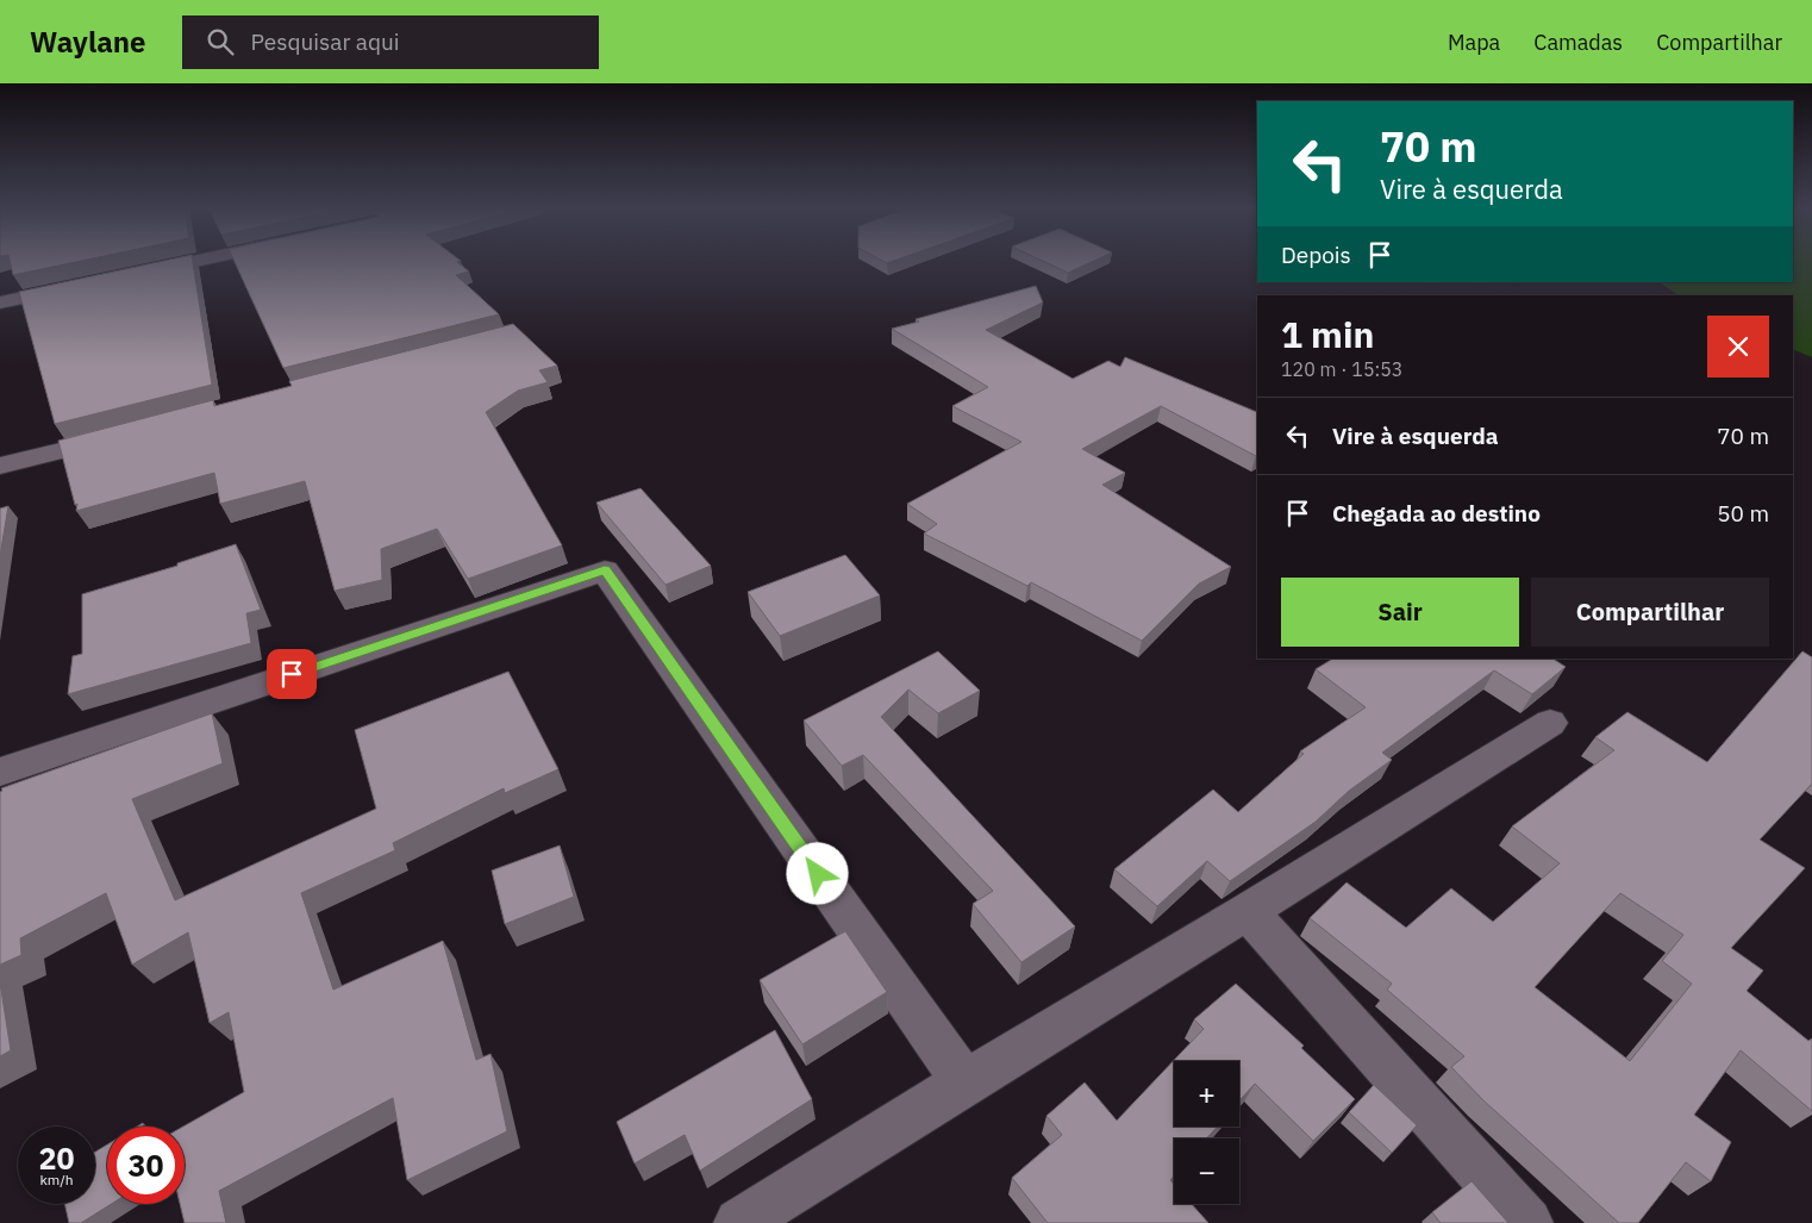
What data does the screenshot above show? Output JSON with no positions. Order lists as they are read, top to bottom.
{
  "page": {
    "header": "Waylane",
    "search": "Pesquisar aqui",
    "nav": ["Mapa", "Camadas", "Compartilhar"],
    "turn": ["70 m", "Vire à esquerda"],
    "then": "Depois",
    "heading": ["1 min", "120 m · 15:53"],
    "list": [
      {
        "name": "Vire à esquerda",
        "value": "70 m"
      },
      {
        "name": "Chegada ao destino",
        "value": "50 m"
      }
    ],
    "buttons": ["Sair", "Compartilhar"],
    "map_buttons": ["+", "−"],
    "speed": "20 km/h",
    "limit": "30"
  }
}
